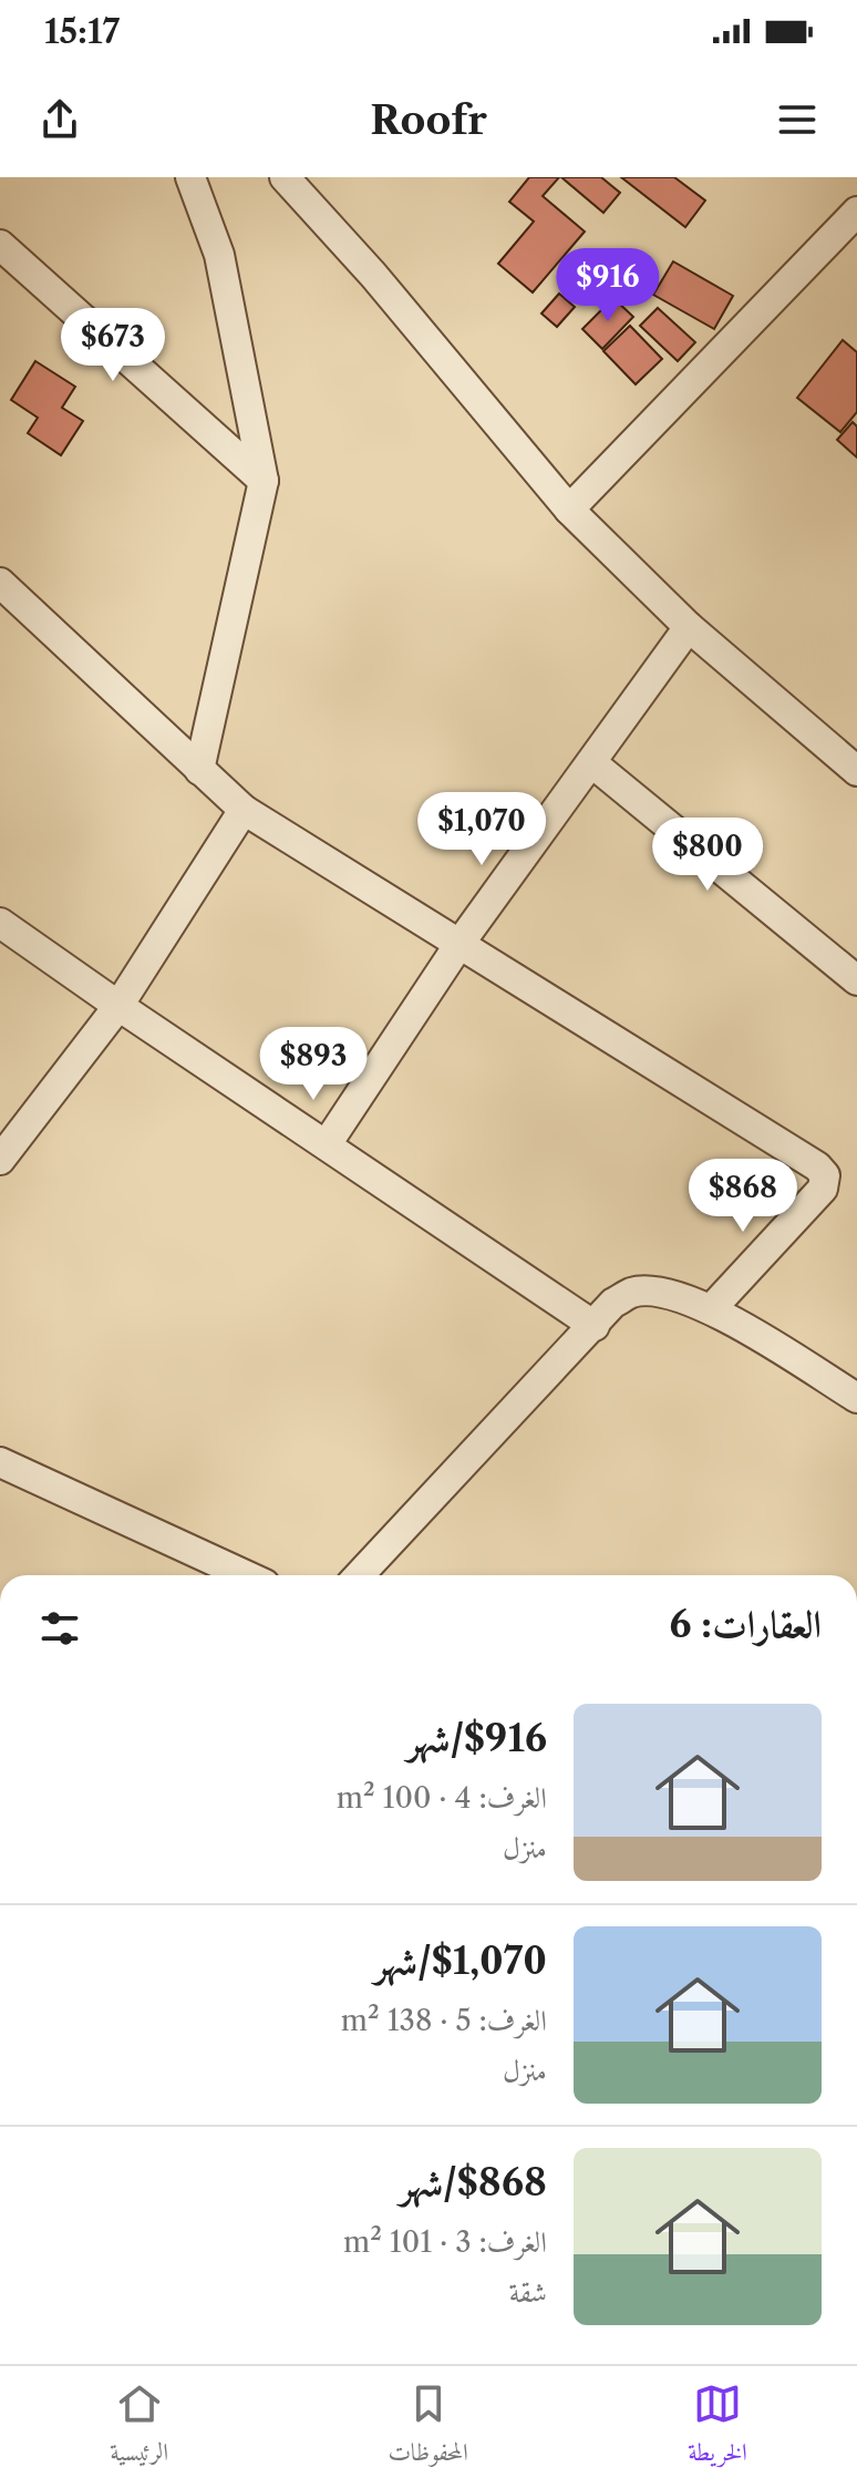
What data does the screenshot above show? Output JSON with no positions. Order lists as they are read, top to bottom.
{
  "page": {
    "status": "15:17",
    "header": "Roofr",
    "price": [
      "$916",
      "$673",
      "$1,070",
      "$800",
      "$893",
      "$868"
    ],
    "heading": "العقارات: 6",
    "list": [
      {
        "name": "$916/شهر",
        "note": "الغرف: 4 · 100 m² · منزل"
      },
      {
        "name": "$1,070/شهر",
        "note": "الغرف: 5 · 138 m² · منزل"
      },
      {
        "name": "$868/شهر",
        "note": "الغرف: 3 · 101 m² · شقة"
      }
    ],
    "tabs": ["الخريطة", "المحفوظات", "الرئيسية"]
  }
}
